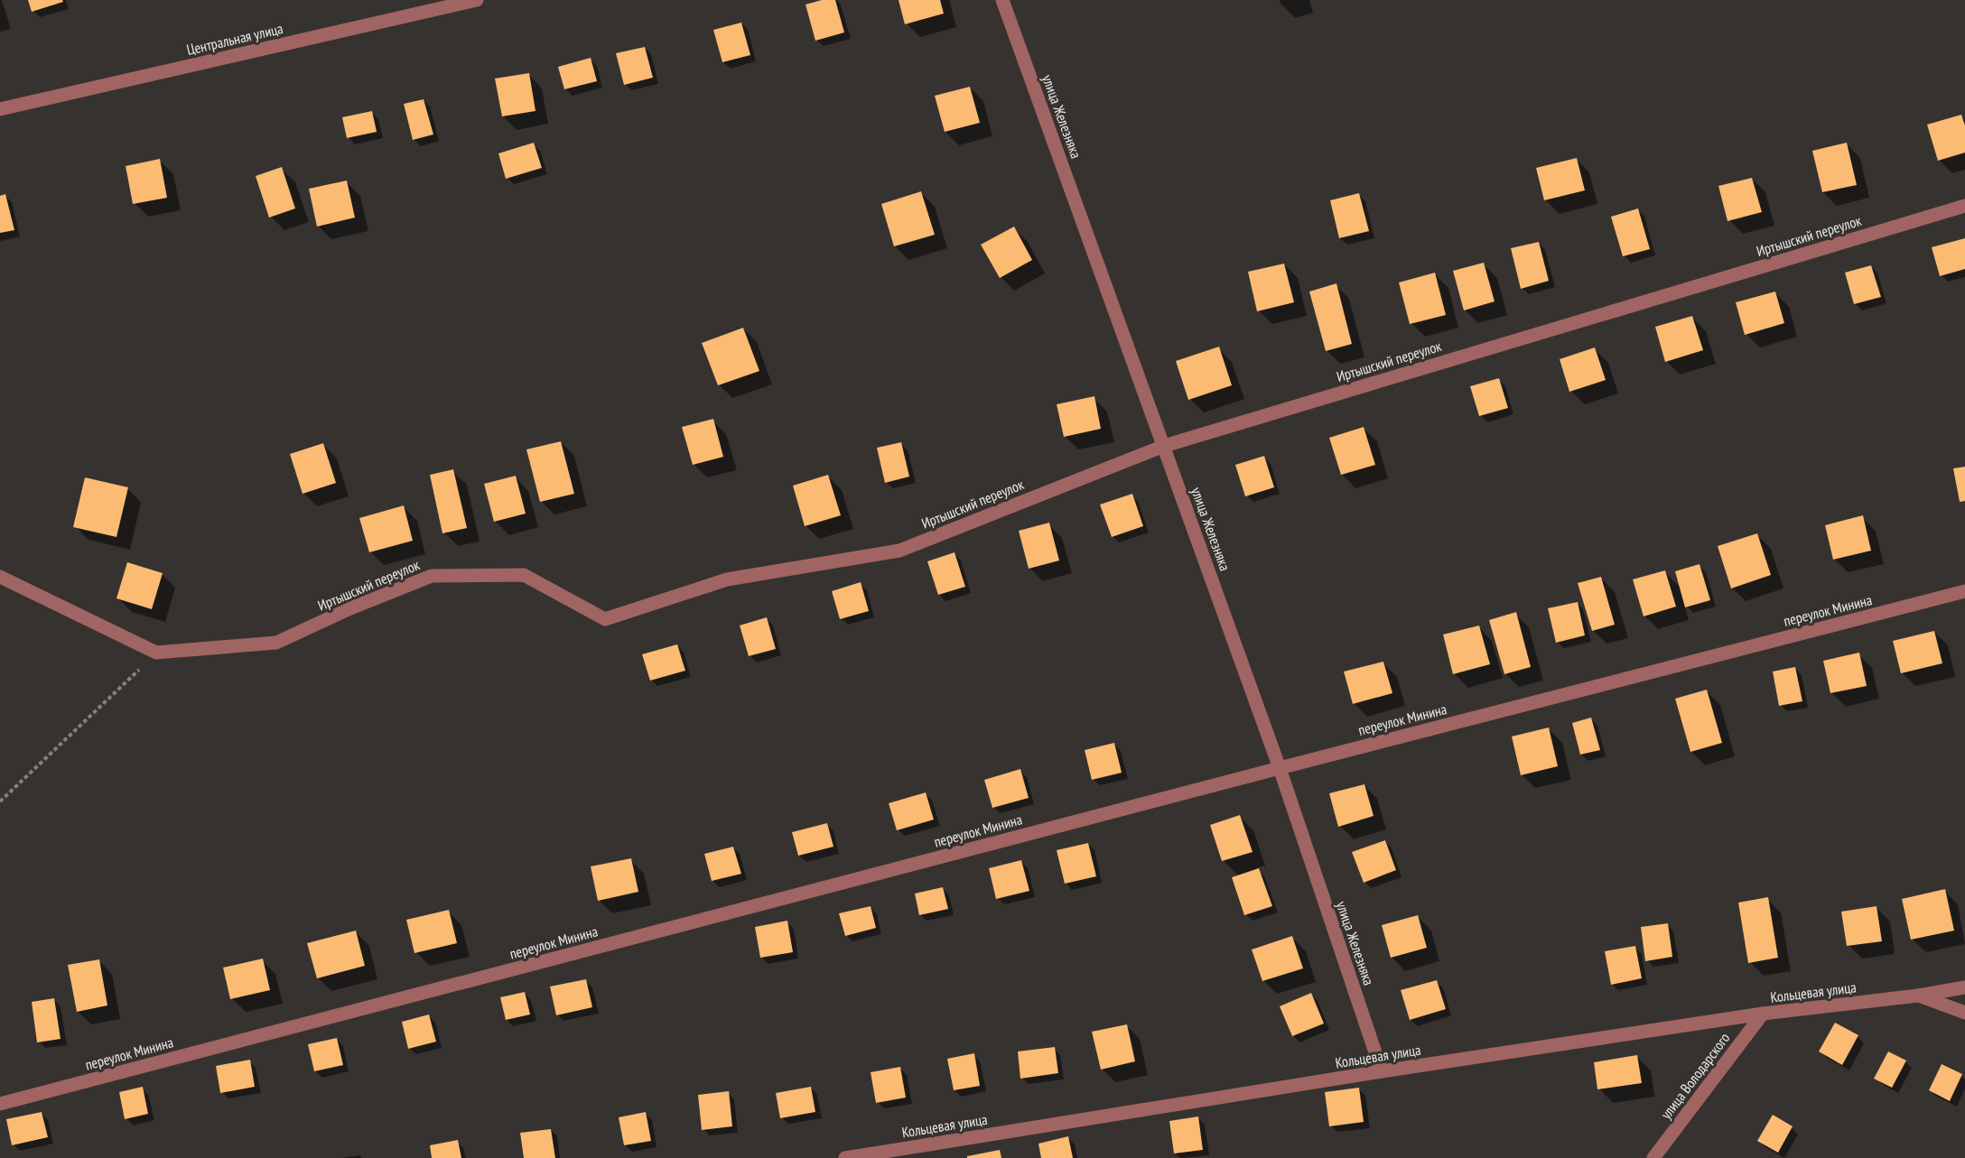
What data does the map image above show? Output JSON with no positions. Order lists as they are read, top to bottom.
{
  "streets": {
    "street": [
      "Центральная улица",
      "улица Железняка",
      "Иртышский переулок",
      "переулок Минина",
      "Кольцевая улица",
      "улица Володарского"
    ]
  },
  "crossings": [
    ["улица Железняка", "Иртышский переулок"],
    ["улица Железняка", "переулок Минина"],
    ["улица Железняка", "Кольцевая улица"],
    ["Кольцевая улица", "улица Володарского"]
  ]
}
